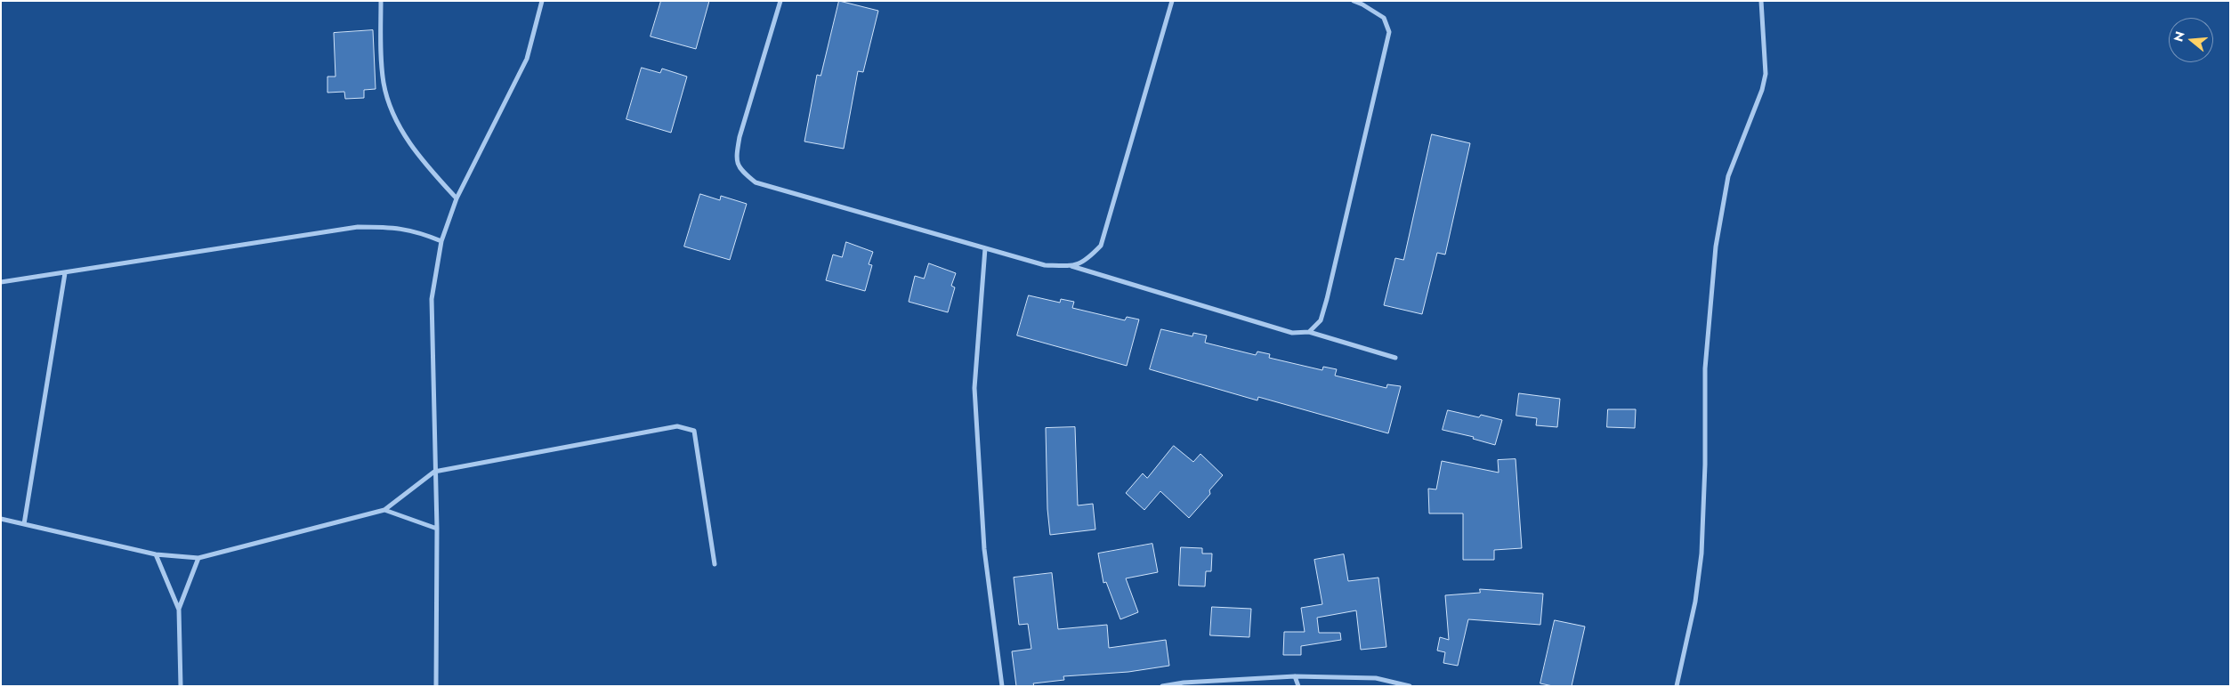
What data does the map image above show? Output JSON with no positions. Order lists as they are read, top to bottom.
{
  "north": "left"
}
